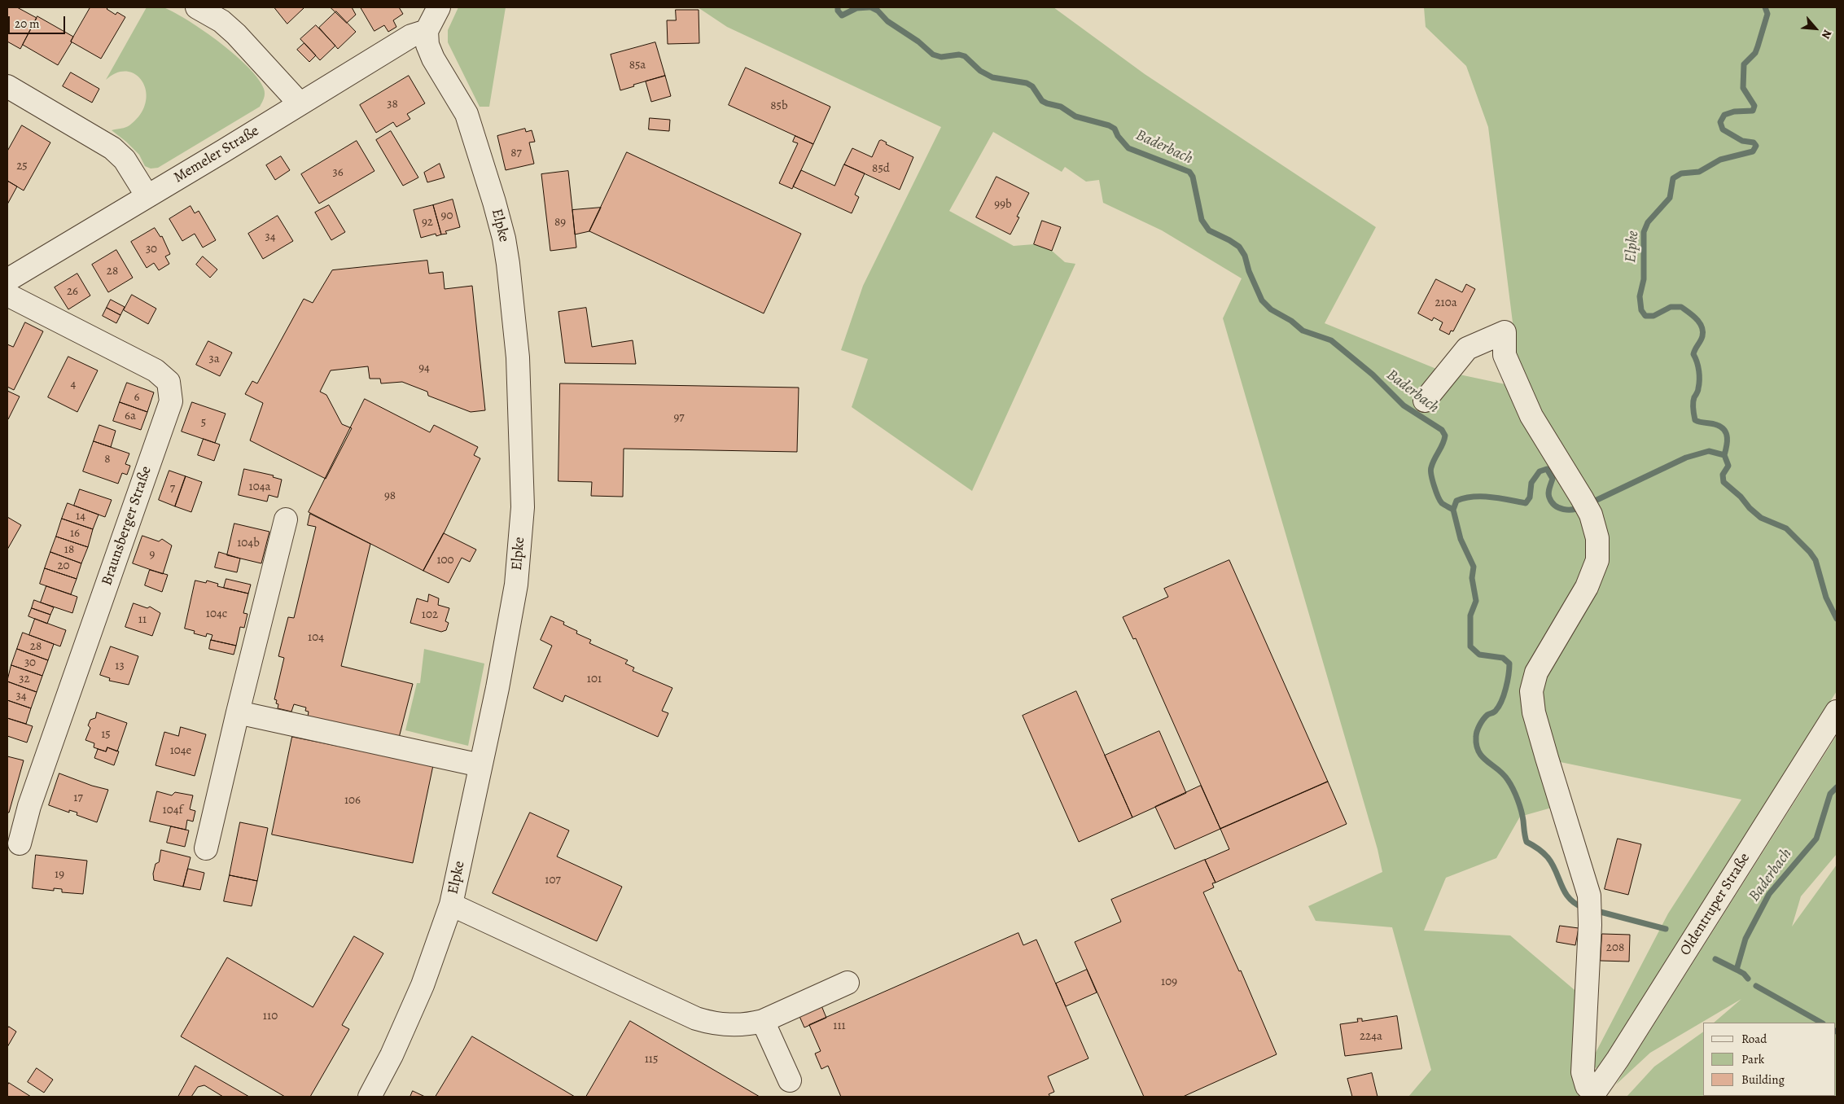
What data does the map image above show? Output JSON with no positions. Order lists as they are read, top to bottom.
{
  "streets": {
    "street": [
      "Memeler Straße",
      "Elpke",
      "Braunsberger Straße",
      "Oldentruper Straße"
    ]
  },
  "crossings": [
    ["Memeler Straße", "Elpke"]
  ],
  "water": ["Baderbach", "Elpke"],
  "house_numbers": [
    "85a",
    "38",
    "85b",
    "87",
    "25",
    "85d",
    "36",
    "99b",
    "90",
    "92",
    "89",
    "34",
    "30",
    "28",
    "26",
    "210a",
    "3a",
    "94",
    "4",
    "6",
    "6a",
    "97",
    "5",
    "8",
    "104a",
    "7",
    "98",
    "14",
    "16",
    "104b",
    "18",
    "9",
    "100",
    "20",
    "104c",
    "102",
    "11",
    "104",
    "28",
    "30",
    "13",
    "32",
    "101",
    "34",
    "15",
    "104e",
    "17",
    "106",
    "104f",
    "19",
    "107",
    "208",
    "109",
    "110",
    "111",
    "224a",
    "115"
  ],
  "legend": ["Road", "Park", "Building"],
  "scale_bar": "20 m",
  "north": "bottom right"
}
